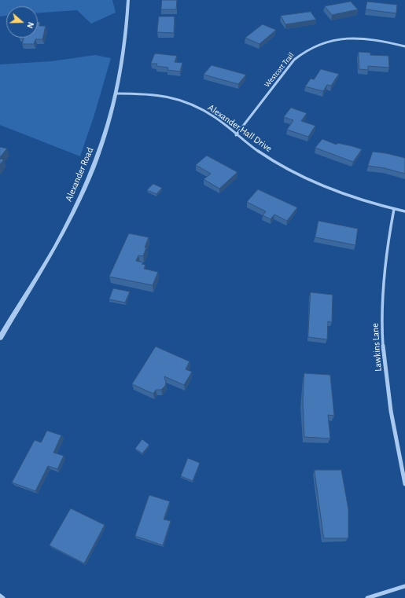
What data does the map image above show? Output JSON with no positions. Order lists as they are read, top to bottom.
{
  "streets": {
    "street": [
      "Westcott Trail",
      "Alexander Hall Drive",
      "Alexander Road",
      "Lawkins Lane"
    ]
  },
  "crossings": [
    ["Westcott Trail", "Alexander Hall Drive"],
    ["Alexander Hall Drive", "Alexander Road"],
    ["Alexander Hall Drive", "Lawkins Lane"]
  ],
  "north": "right"
}
